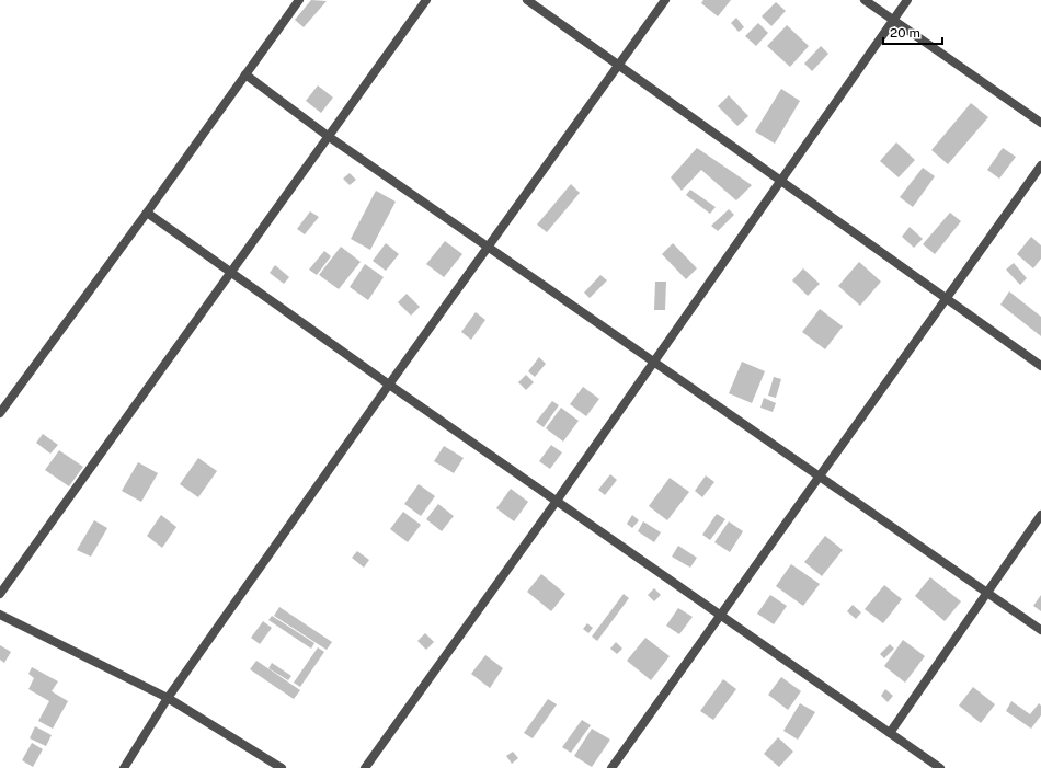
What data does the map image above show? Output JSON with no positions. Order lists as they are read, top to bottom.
{
  "scale_bar": "20 m"
}
